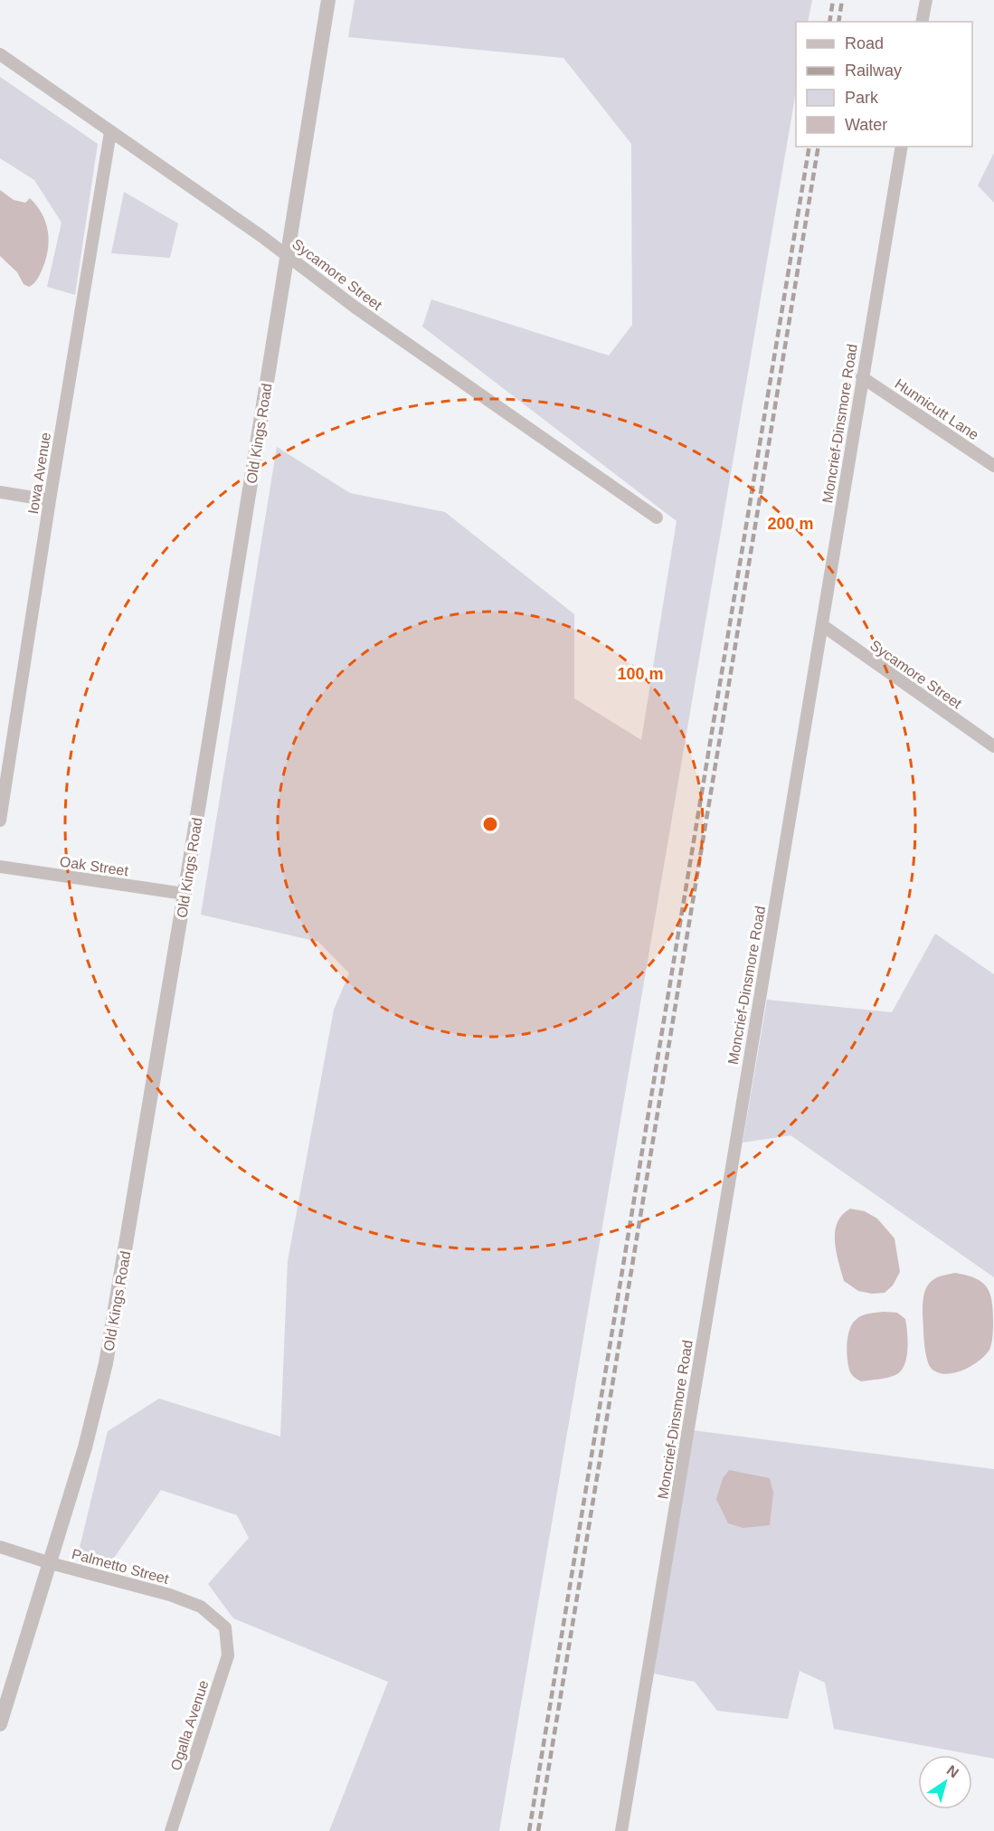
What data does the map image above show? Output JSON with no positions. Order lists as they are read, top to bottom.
{
  "streets": {
    "street": [
      "Sycamore Street",
      "Hunnicutt Lane",
      "Moncrief-Dinsmore Road",
      "Old Kings Road",
      "Iowa Avenue",
      "Oak Street",
      "Palmetto Street",
      "Ogalla Avenue"
    ]
  },
  "crossings": [
    ["Sycamore Street", "Moncrief-Dinsmore Road"],
    ["Sycamore Street", "Old Kings Road"],
    ["Sycamore Street", "Iowa Avenue"],
    ["Hunnicutt Lane", "Moncrief-Dinsmore Road"],
    ["Old Kings Road", "Oak Street"],
    ["Old Kings Road", "Palmetto Street"],
    ["Palmetto Street", "Ogalla Avenue"]
  ],
  "legend": [
    "Road",
    "Railway",
    "Park",
    "Water"
  ],
  "north": "top right",
  "rings": ["200 m", "100 m"]
}
